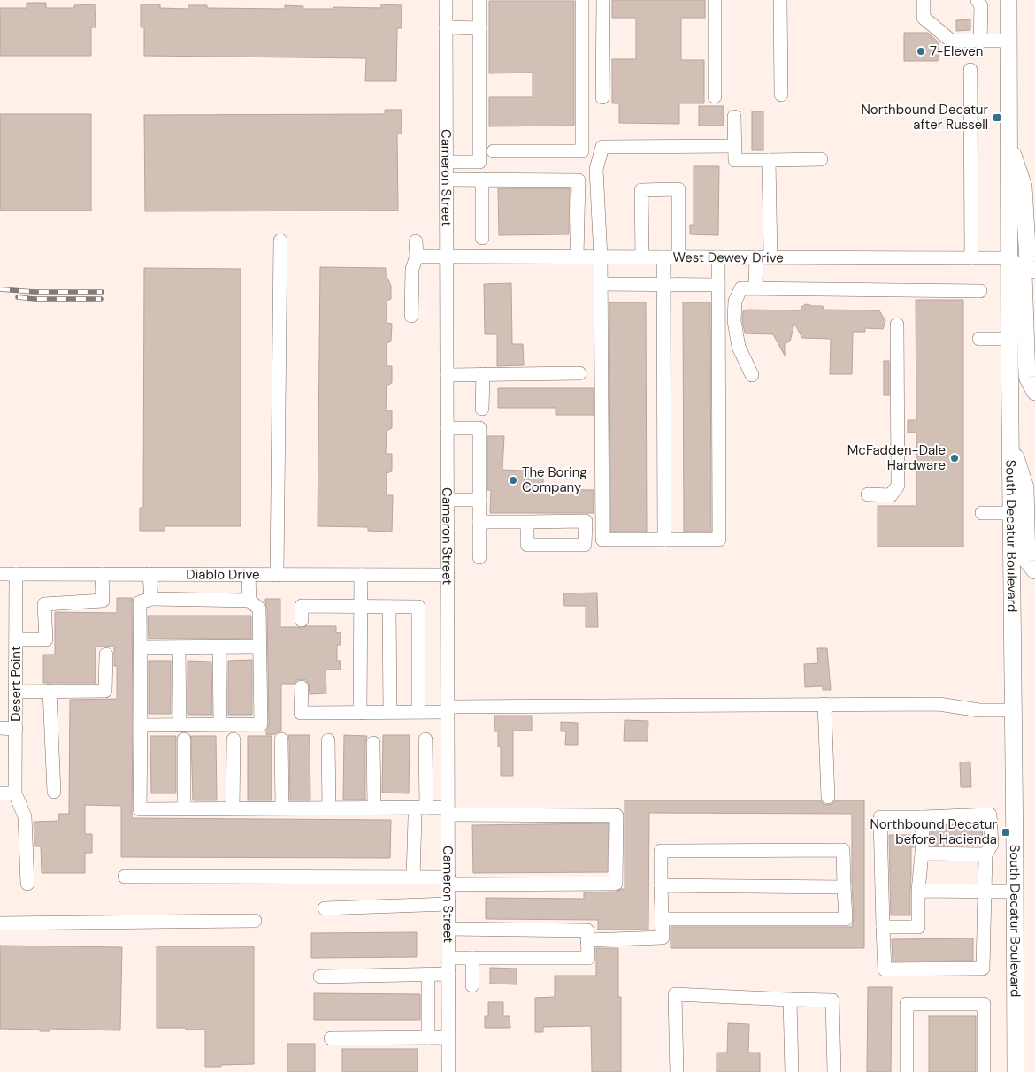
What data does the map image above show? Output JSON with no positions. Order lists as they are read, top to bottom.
{
  "streets": {
    "main road": ["South Decatur Boulevard"],
    "street": [
      "Cameron Street",
      "West Dewey Drive",
      "Diablo Drive",
      "Desert Point"
    ]
  },
  "crossings": [
    ["Cameron Street", "West Dewey Drive"],
    ["Cameron Street", "Diablo Drive"],
    ["West Dewey Drive", "South Decatur Boulevard"],
    ["Diablo Drive", "Desert Point"]
  ],
  "places": {
    "other": ["7-Eleven", "McFadden-Dale Hardware", "The Boring Company"],
    "transit": ["Northbound Decatur after Russell", "Northbound Decatur before Hacienda"]
  }
}
